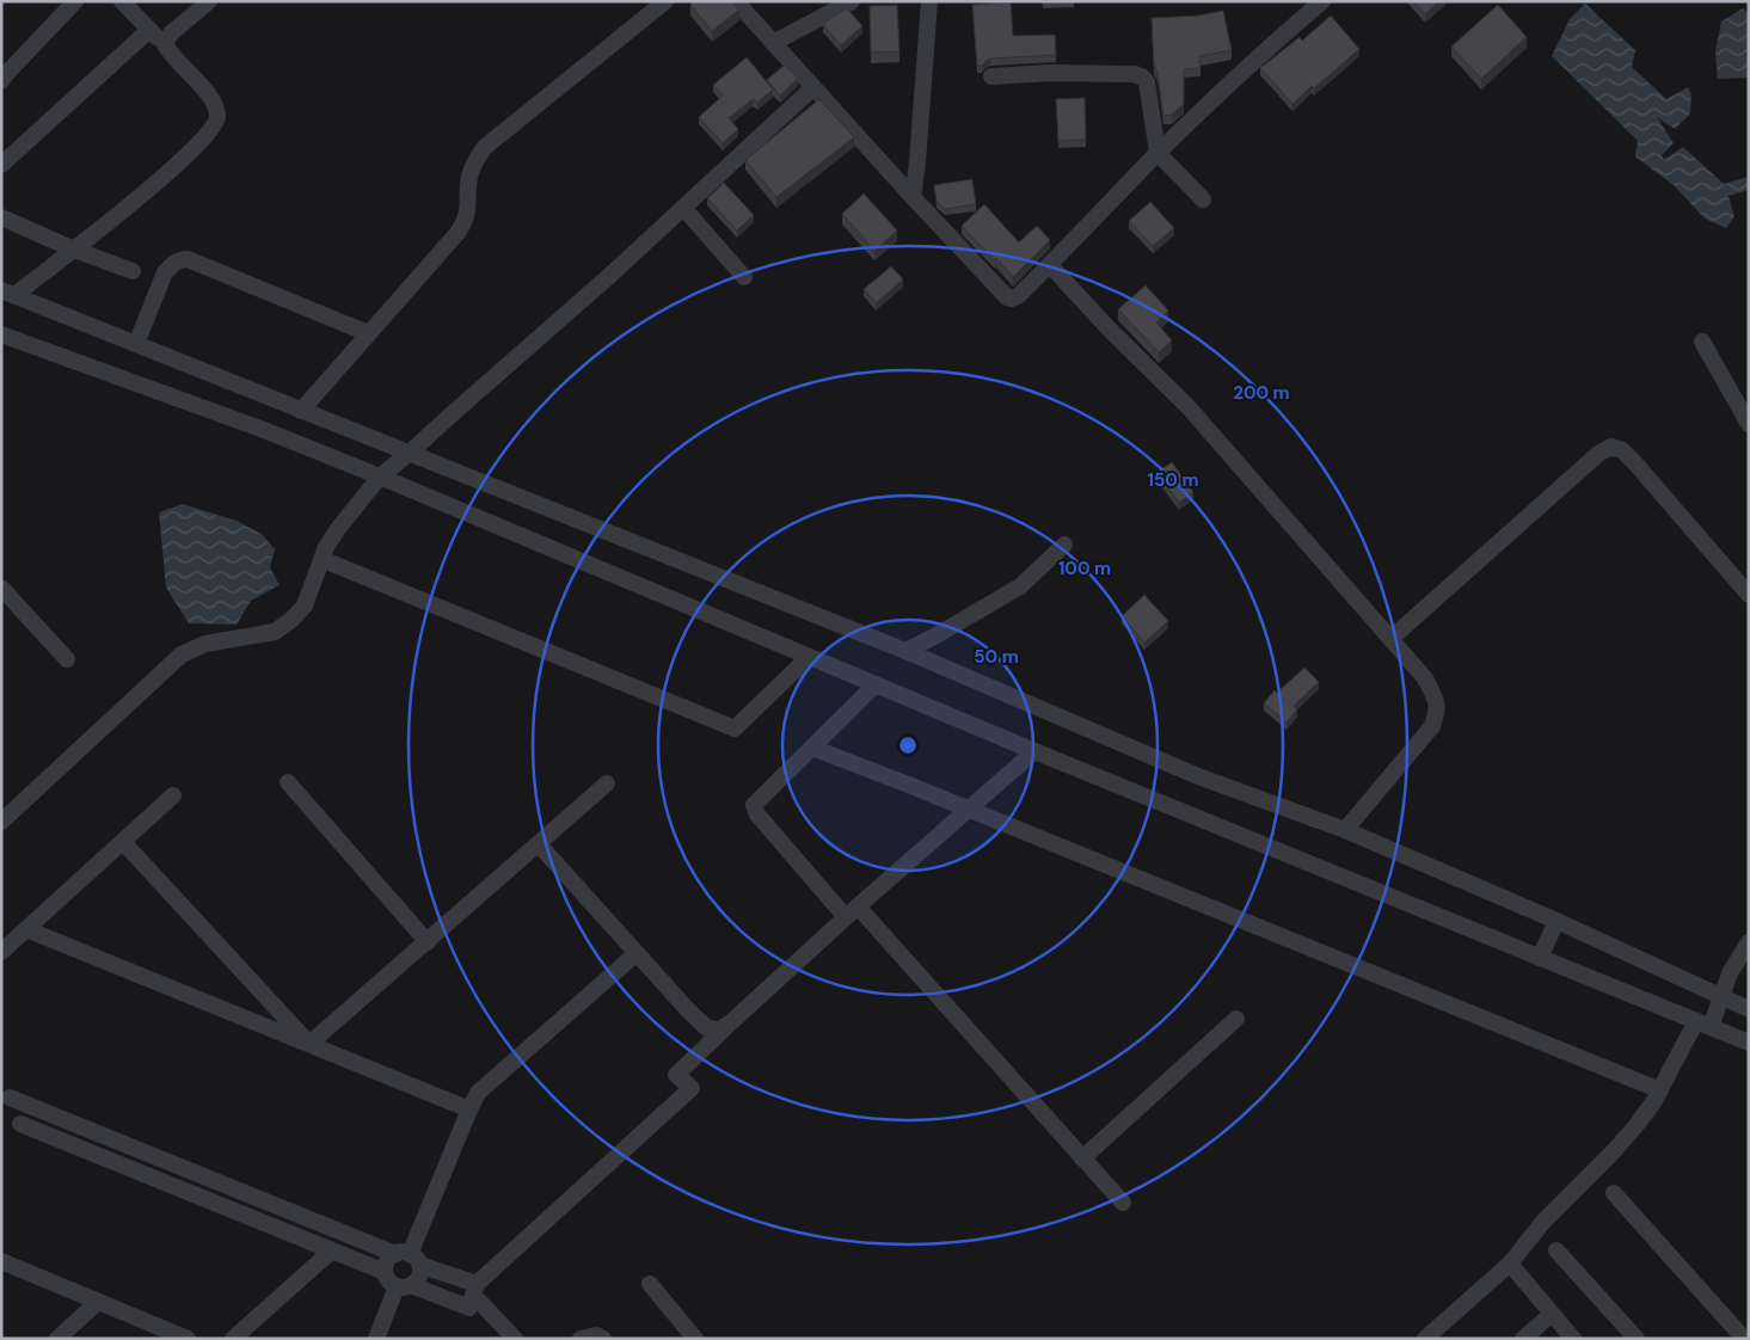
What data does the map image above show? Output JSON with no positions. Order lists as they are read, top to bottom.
{
  "rings": [
    "200 m",
    "150 m",
    "100 m",
    "50 m"
  ]
}
